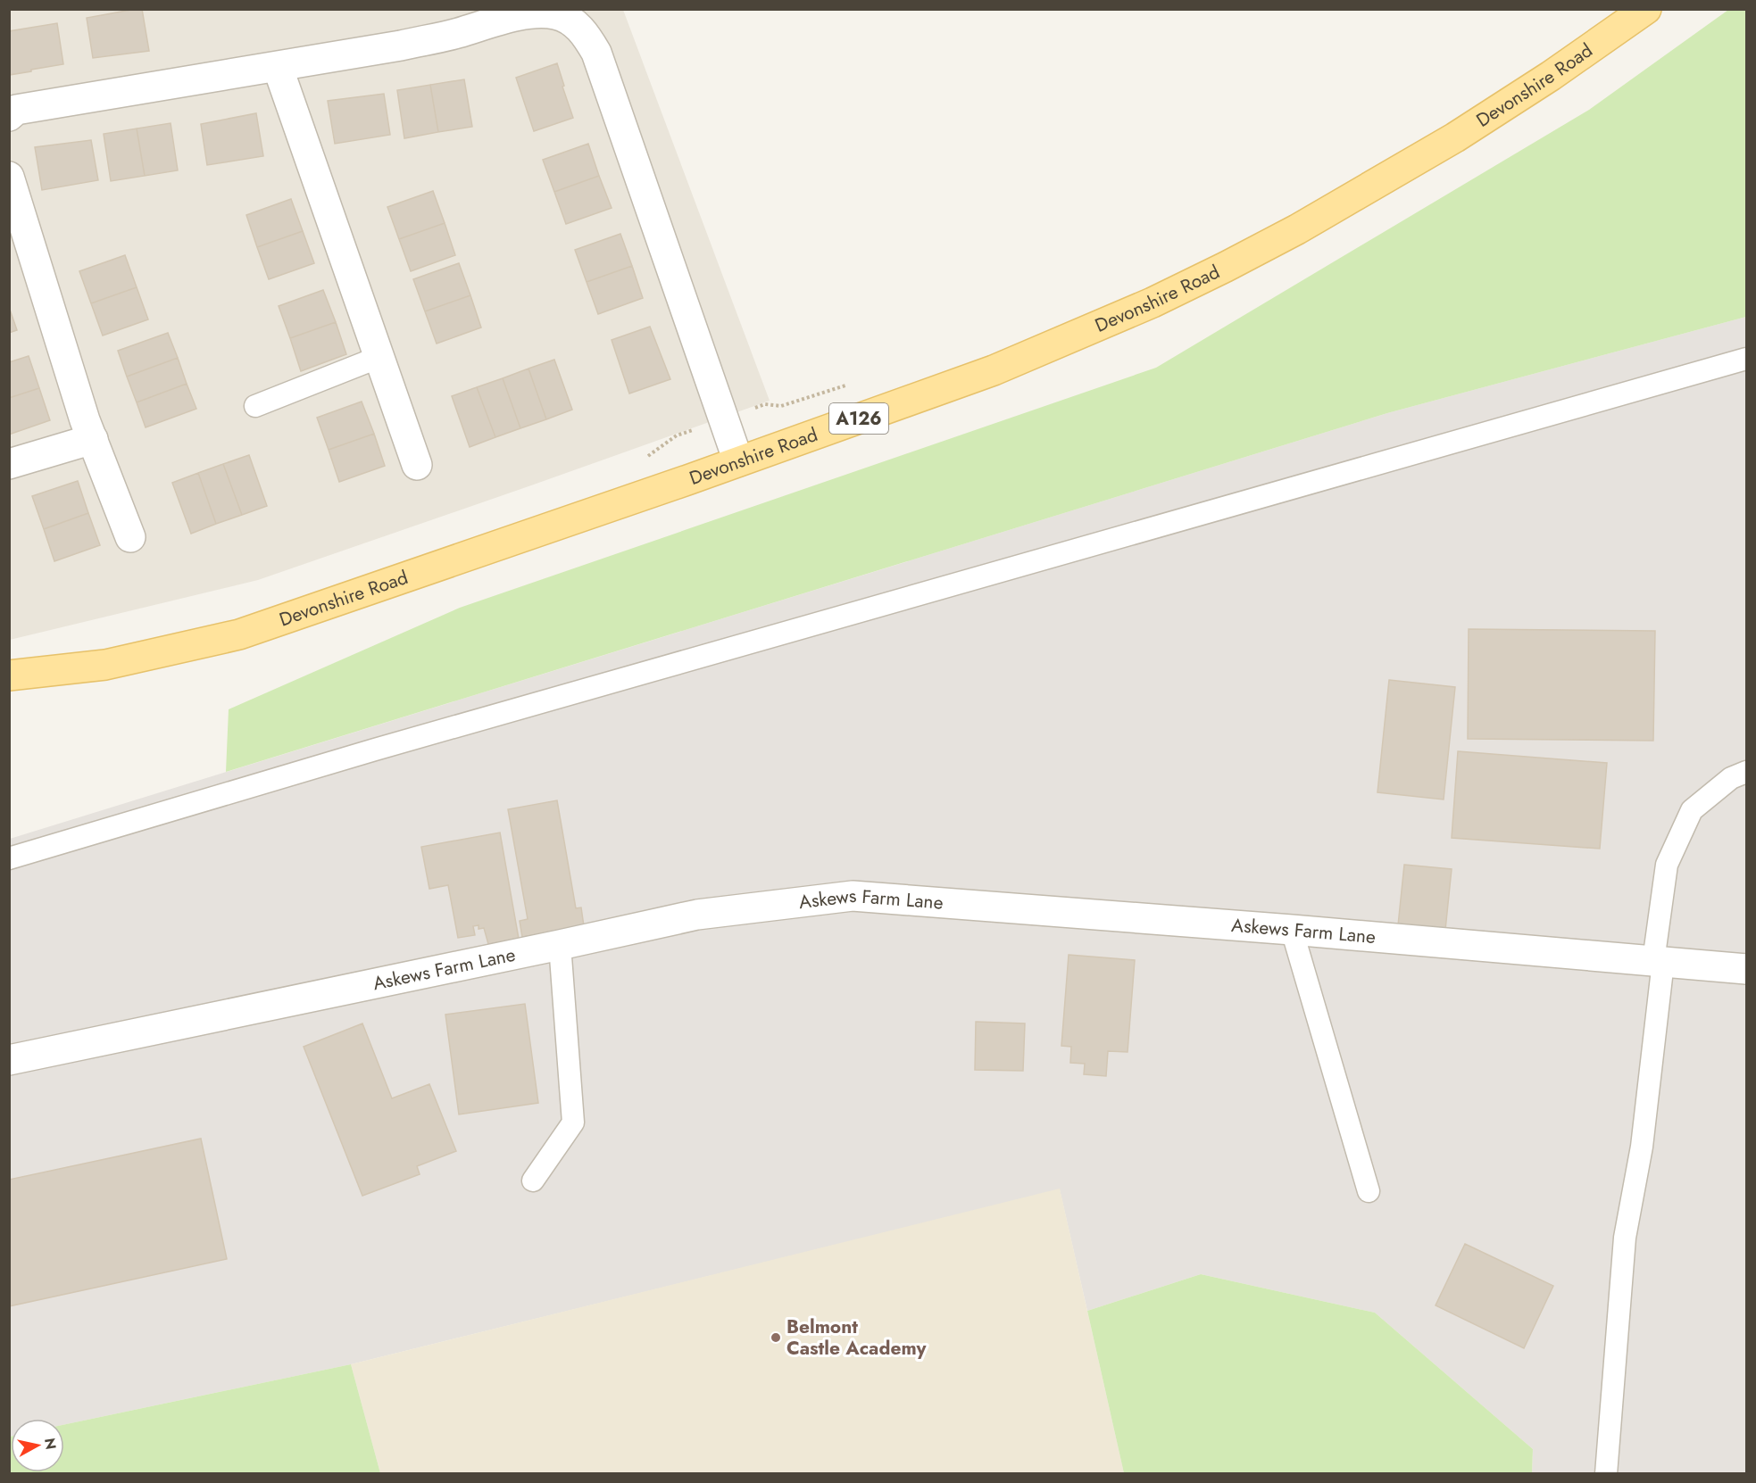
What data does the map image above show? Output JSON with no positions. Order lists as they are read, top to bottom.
{
  "streets": {
    "main road": ["Devonshire Road", "A126"],
    "street": ["Askews Farm Lane"]
  },
  "places": ["Belmont Castle Academy"],
  "north": "right"
}
